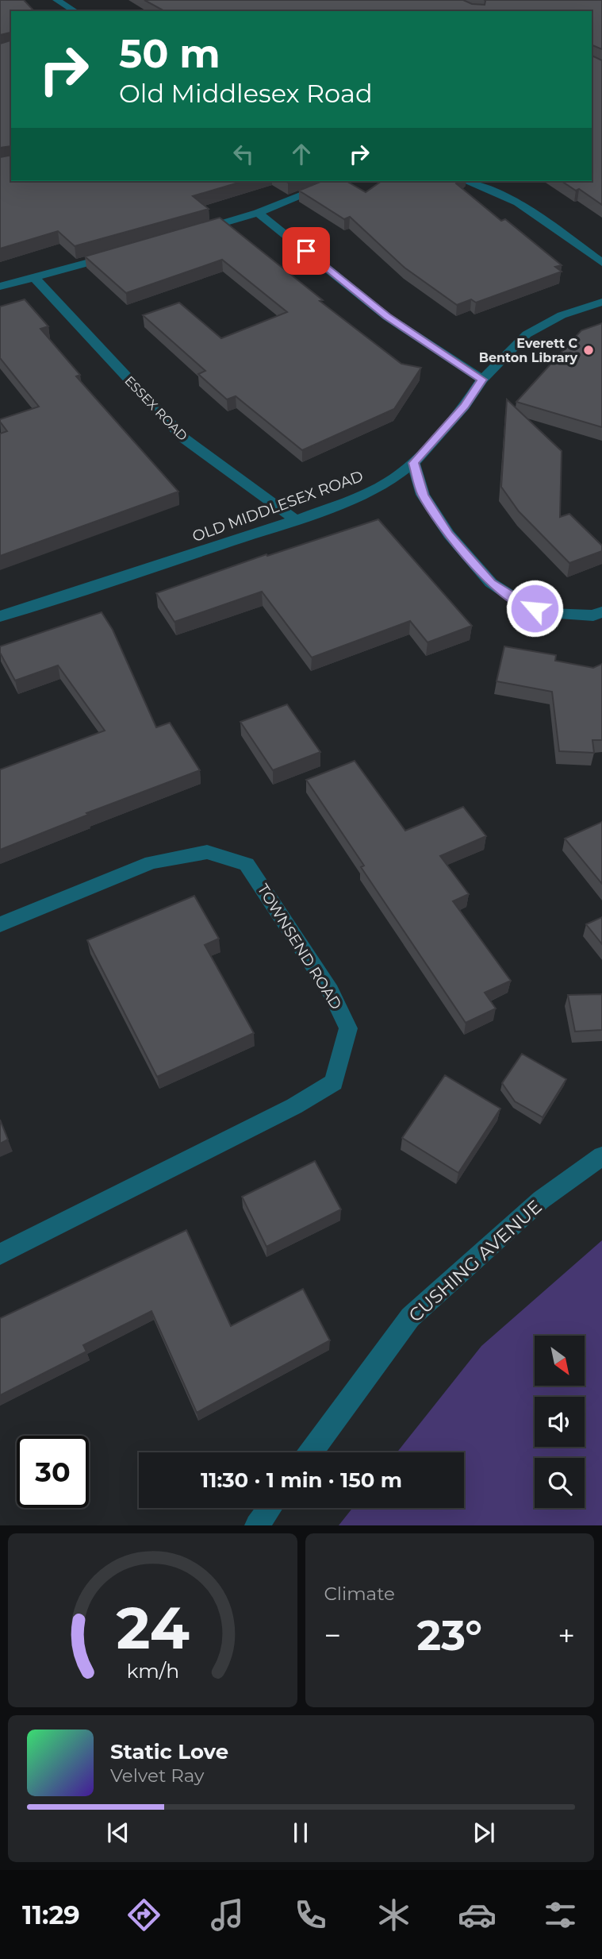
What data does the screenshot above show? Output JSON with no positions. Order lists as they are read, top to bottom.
{
  "streets": {
    "street": [
      "ESSEX ROAD",
      "OLD MIDDLESEX ROAD",
      "TOWNSEND ROAD",
      "CUSHING AVENUE"
    ]
  },
  "crossings": [
    ["ESSEX ROAD", "OLD MIDDLESEX ROAD"]
  ],
  "places": ["Everett C Benton Library"],
  "north": "bottom right",
  "page": {
    "turn": ["50 m", "Old Middlesex Road"],
    "limit": "30",
    "trip": "11:30 · 1 min · 150 m",
    "tile": "Climate",
    "heat": ["−", "23°", "+"],
    "song": ["Static Love", "Velvet Ray"],
    "tabs": "11:29",
    "gauge": ["24", "km/h"]
  }
}
